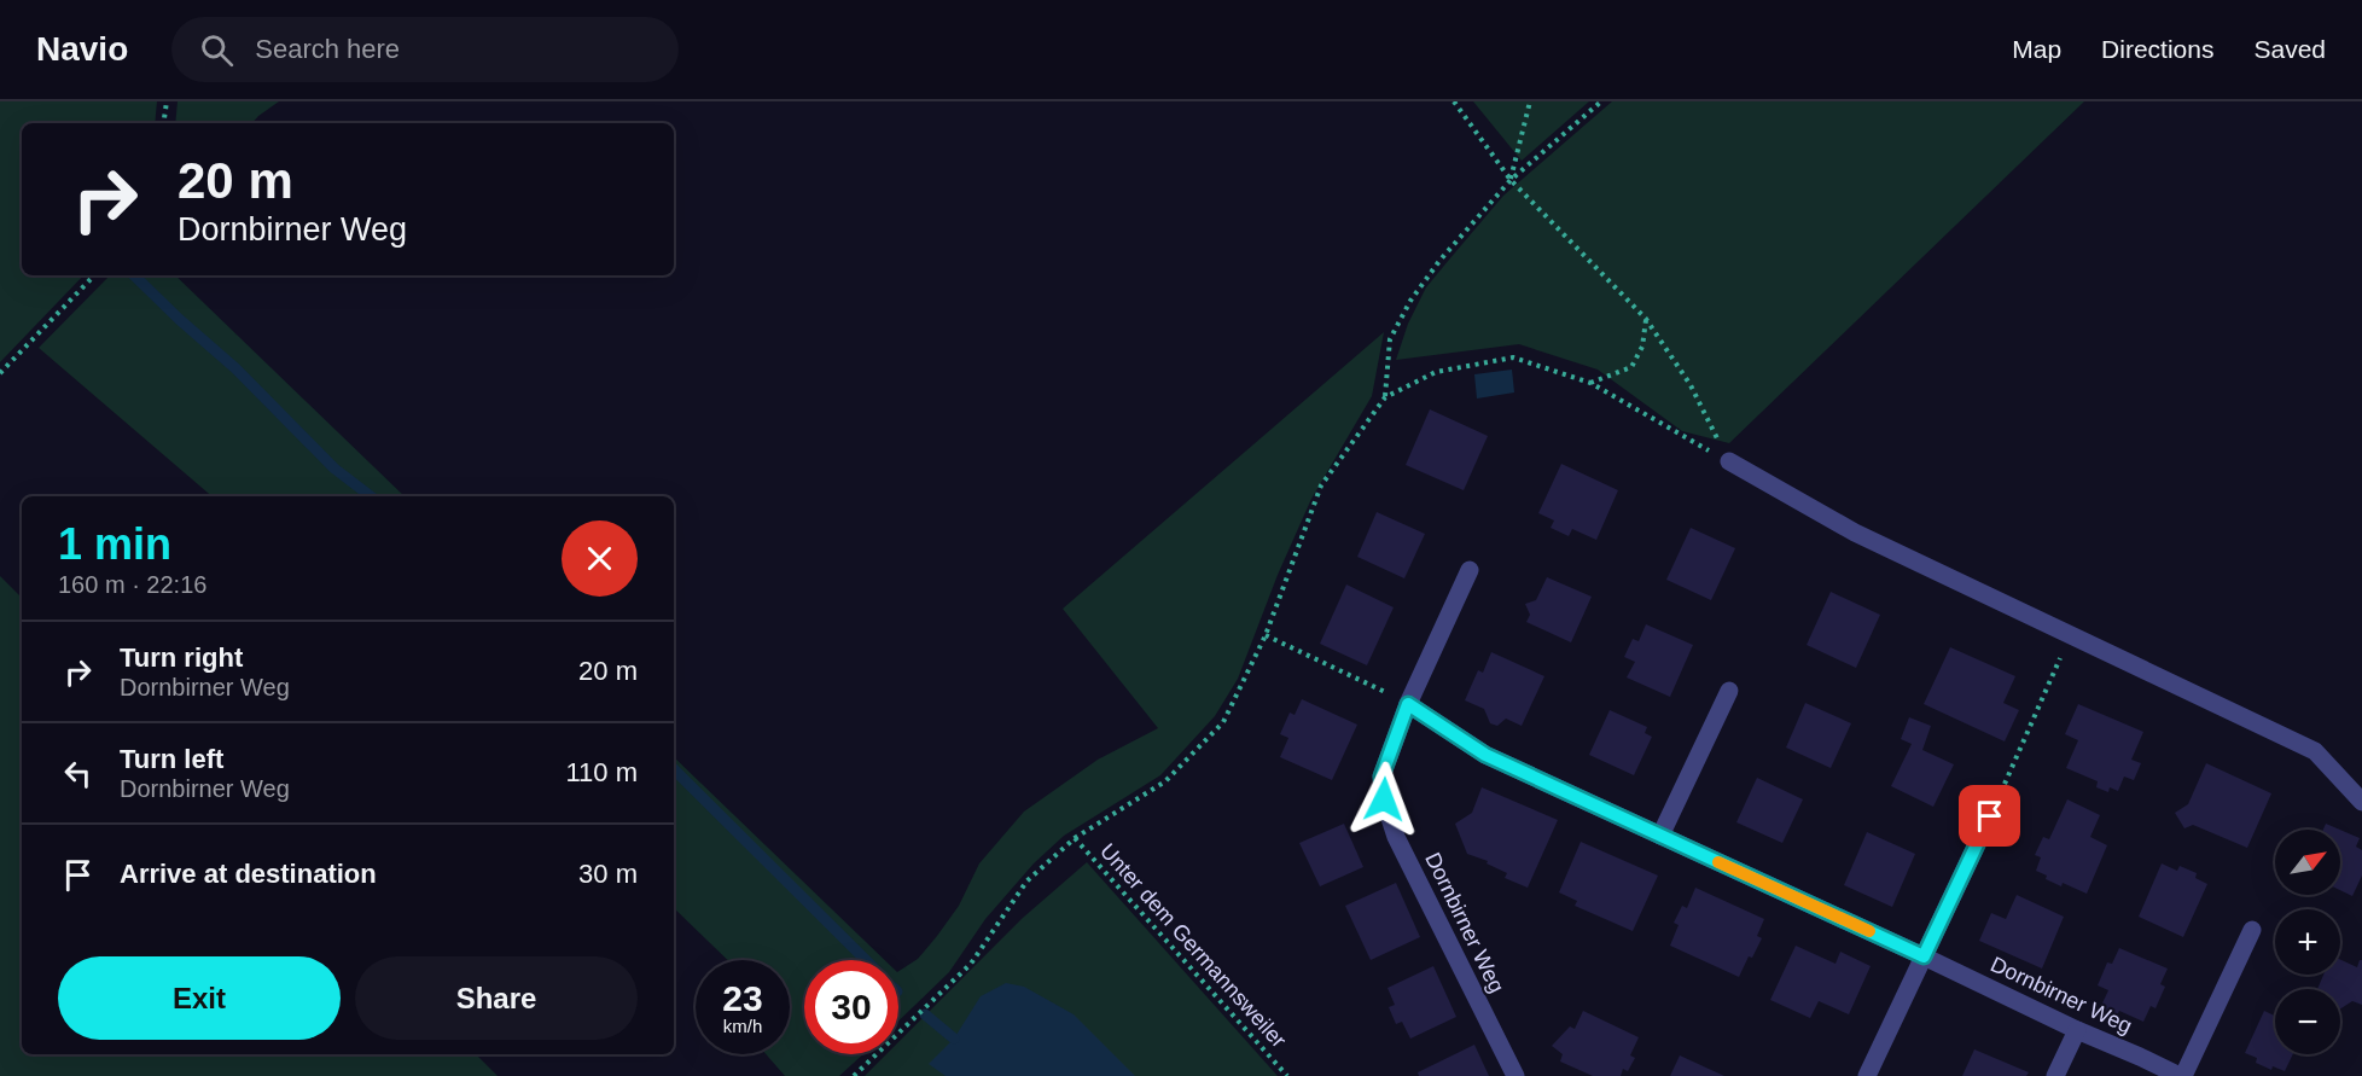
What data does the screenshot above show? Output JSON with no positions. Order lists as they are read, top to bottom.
{
  "streets": {
    "street": ["Dornbirner Weg"],
    "path": ["Unter dem Germannsweiler"]
  },
  "north": "top right",
  "page": {
    "header": "Navio",
    "search": "Search here",
    "nav": ["Map", "Directions", "Saved"],
    "turn": ["20 m", "Dornbirner Weg"],
    "heading": ["1 min", "160 m · 22:16"],
    "list": [
      {
        "name": "Turn right",
        "note": "Dornbirner Weg",
        "value": "20 m"
      },
      {
        "name": "Turn left",
        "note": "Dornbirner Weg",
        "value": "110 m"
      },
      {
        "name": "Arrive at destination",
        "value": "30 m"
      }
    ],
    "map_buttons": ["+", "−"],
    "buttons": ["Exit", "Share"],
    "speed": "23 km/h",
    "limit": "30"
  }
}
